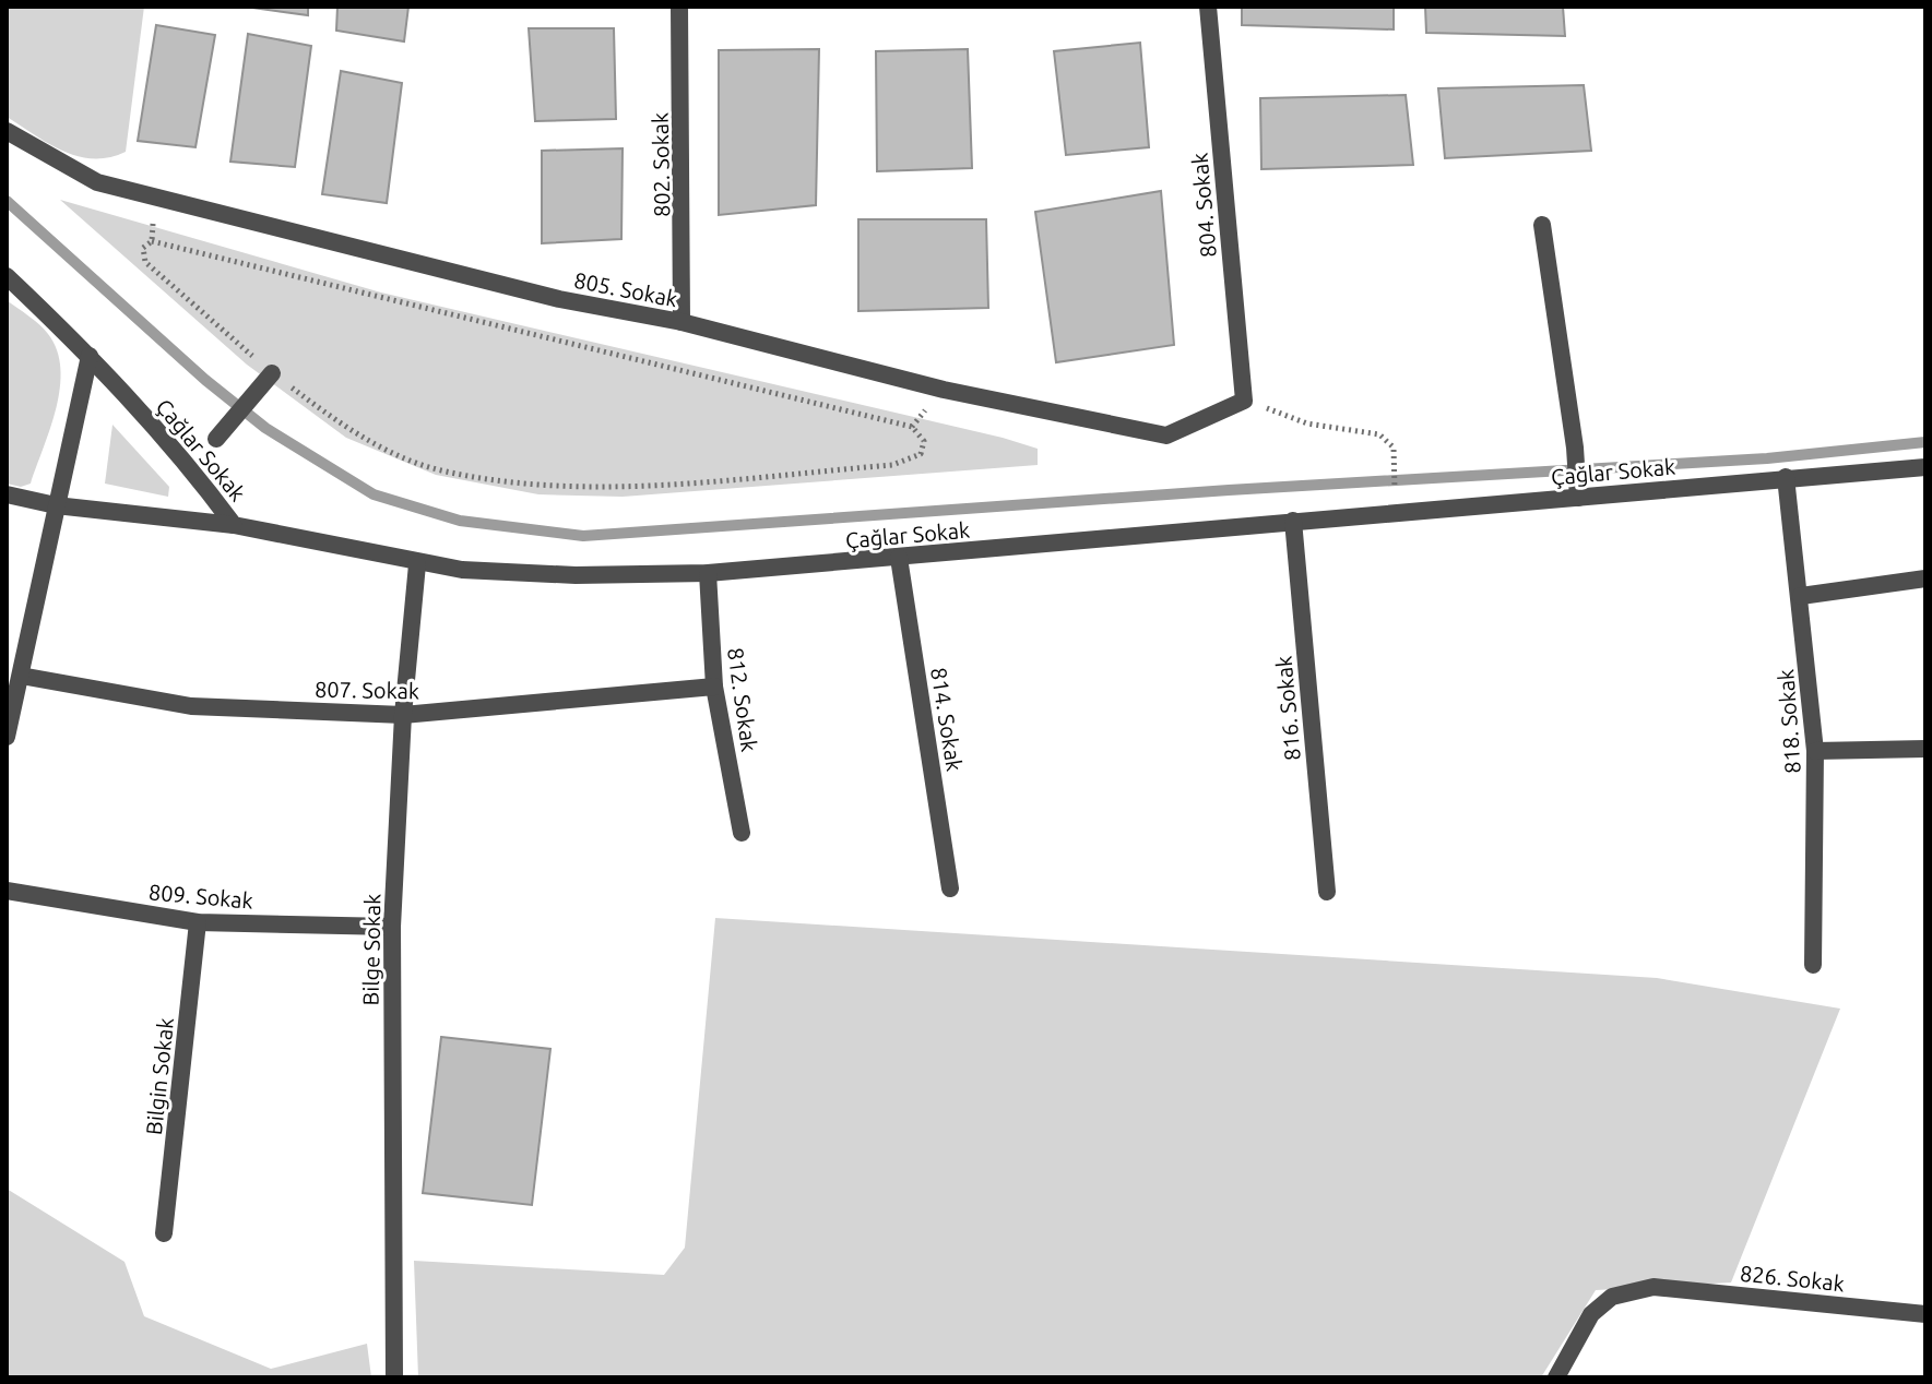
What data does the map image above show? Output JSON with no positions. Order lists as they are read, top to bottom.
{
  "streets": {
    "street": [
      "802. Sokak",
      "804. Sokak",
      "805. Sokak",
      "Çağlar Sokak",
      "807. Sokak",
      "812. Sokak",
      "816. Sokak",
      "814. Sokak",
      "818. Sokak",
      "809. Sokak",
      "Bilge Sokak",
      "Bilgin Sokak",
      "826. Sokak"
    ]
  },
  "crossings": [
    ["802. Sokak", "805. Sokak"],
    ["804. Sokak", "805. Sokak"],
    ["Çağlar Sokak", "812. Sokak"],
    ["Çağlar Sokak", "816. Sokak"],
    ["Çağlar Sokak", "814. Sokak"],
    ["Çağlar Sokak", "818. Sokak"],
    ["Çağlar Sokak", "Bilge Sokak"],
    ["807. Sokak", "812. Sokak"],
    ["807. Sokak", "Bilge Sokak"],
    ["809. Sokak", "Bilge Sokak"],
    ["809. Sokak", "Bilgin Sokak"]
  ]
}
